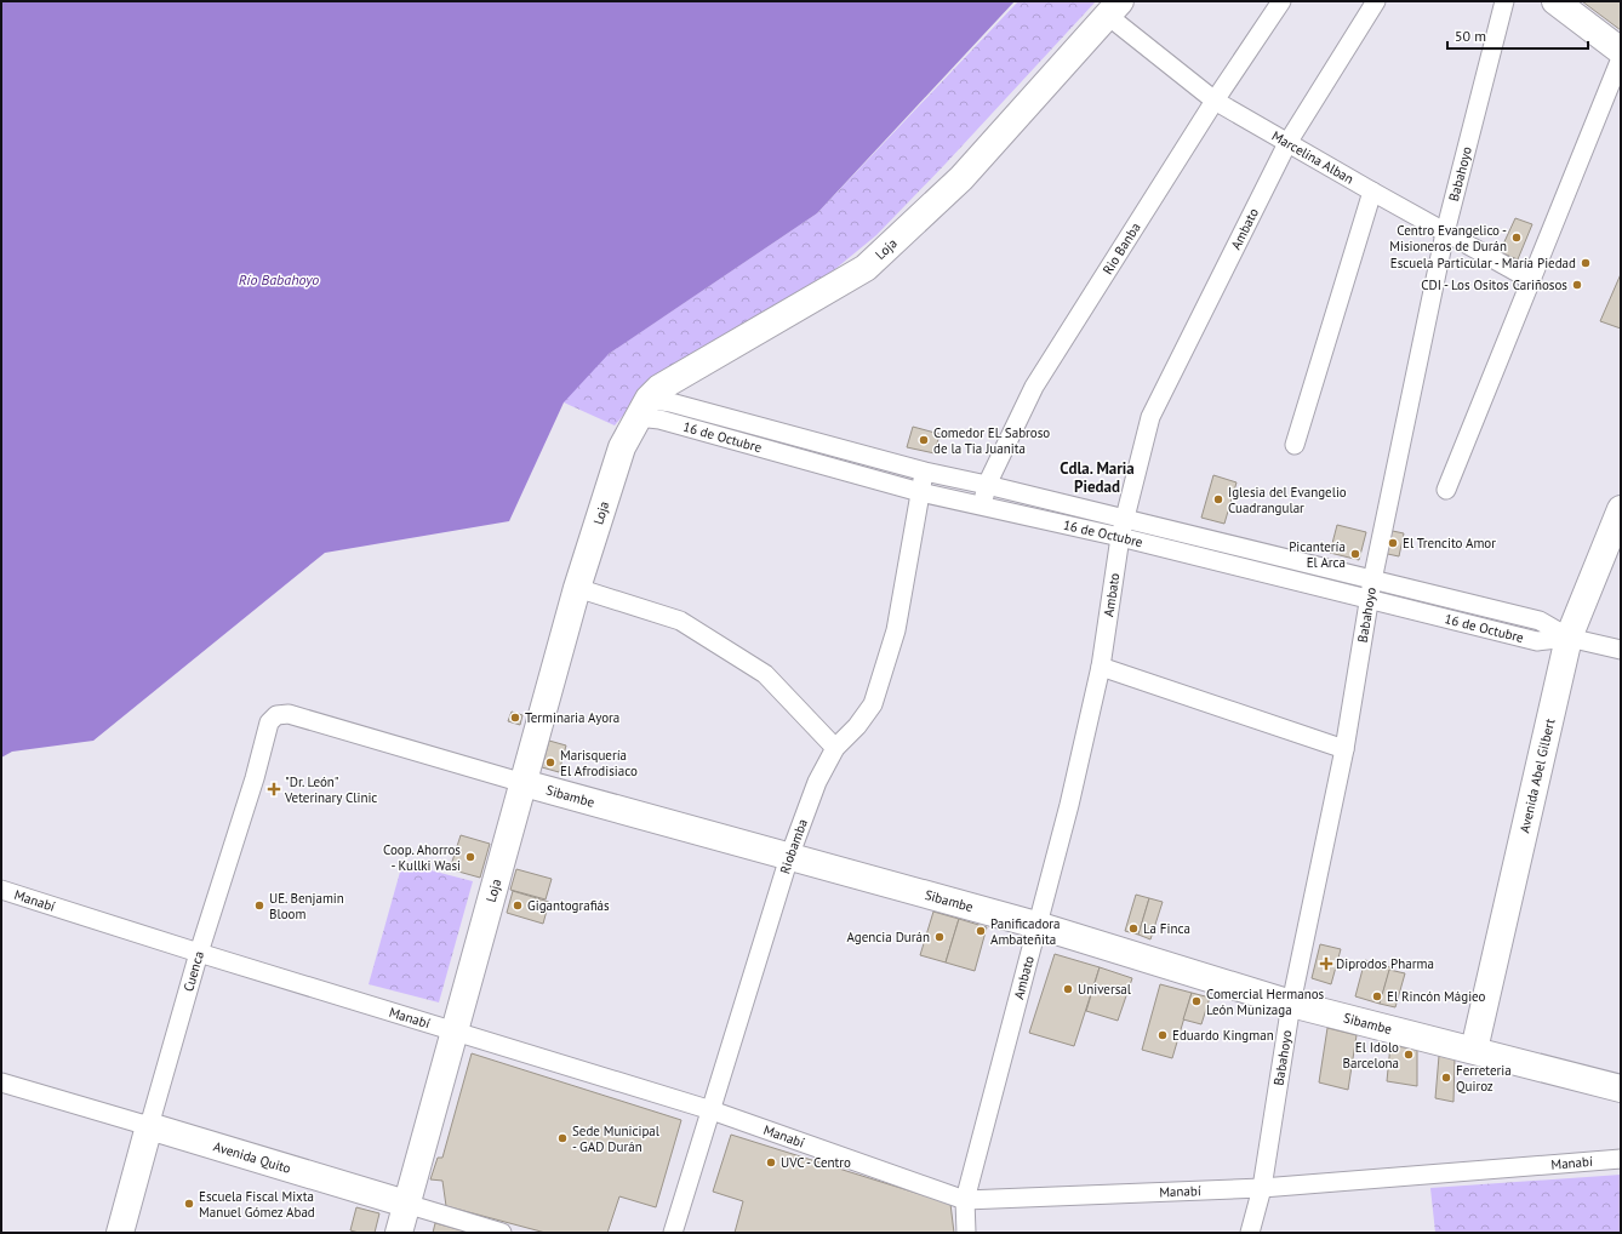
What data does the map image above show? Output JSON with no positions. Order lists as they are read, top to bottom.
{
  "streets": {
    "street": [
      "Marcelina Alban",
      "Babahoyo",
      "Ambato",
      "Loja",
      "Rio Banba",
      "16 de Octubre",
      "Avenida Abel Gilbert",
      "Sibambe",
      "Riobamba",
      "Manabí",
      "Cuenca",
      "Avenida Quito"
    ]
  },
  "crossings": [
    ["Marcelina Alban", "Babahoyo"],
    ["Marcelina Alban", "Ambato"],
    ["Marcelina Alban", "Loja"],
    ["Marcelina Alban", "Rio Banba"],
    ["Babahoyo", "16 de Octubre"],
    ["Babahoyo", "Sibambe"],
    ["Babahoyo", "Manabí"],
    ["Ambato", "16 de Octubre"],
    ["Ambato", "Sibambe"],
    ["Ambato", "Manabí"],
    ["Loja", "16 de Octubre"],
    ["Loja", "Sibambe"],
    ["Loja", "Manabí"],
    ["Loja", "Avenida Quito"],
    ["Rio Banba", "16 de Octubre"],
    ["16 de Octubre", "Avenida Abel Gilbert"],
    ["16 de Octubre", "Riobamba"],
    ["Avenida Abel Gilbert", "Sibambe"],
    ["Sibambe", "Riobamba"],
    ["Sibambe", "Cuenca"],
    ["Riobamba", "Manabí"],
    ["Manabí", "Cuenca"],
    ["Cuenca", "Avenida Quito"]
  ],
  "districts": ["Cdla. Maria Piedad"],
  "water": ["Río Babahoyo"],
  "places": {
    "other": [
      "Centro Evangelico - Misioneros de Durán",
      "Escuela Particular - María Piedad",
      "CDI - Los Ositos Cariñosos",
      "Comedor EL Sabroso de la Tia Juanita",
      "Iglesia del Evangelio Cuadrangular",
      "El Trencito Amor",
      "Picantería El Arca",
      "Terminaria Ayora",
      "Marisquería El Afrodisiaco",
      "Coop. Ahorros - Kullki Wasi",
      "UE. Benjamin Bloom",
      "Gigantografiás",
      "La Finca",
      "Panificadora Ambateñita",
      "Agencia Durán",
      "Universal",
      "El Rincón Mágieo",
      "Comercial Hermanos León Munizaga",
      "Eduardo Kingman",
      "El Idolo Barcelona",
      "Ferreteria Quiroz",
      "Sede Municipal - GAD Durán",
      "UVC - Centro",
      "Escuela Fiscal Mixta Manuel Gómez Abad"
    ],
    "health": ["\"Dr. León\" Veterinary Clinic", "Diprodos Pharma"]
  },
  "scale_bar": "50 m"
}
